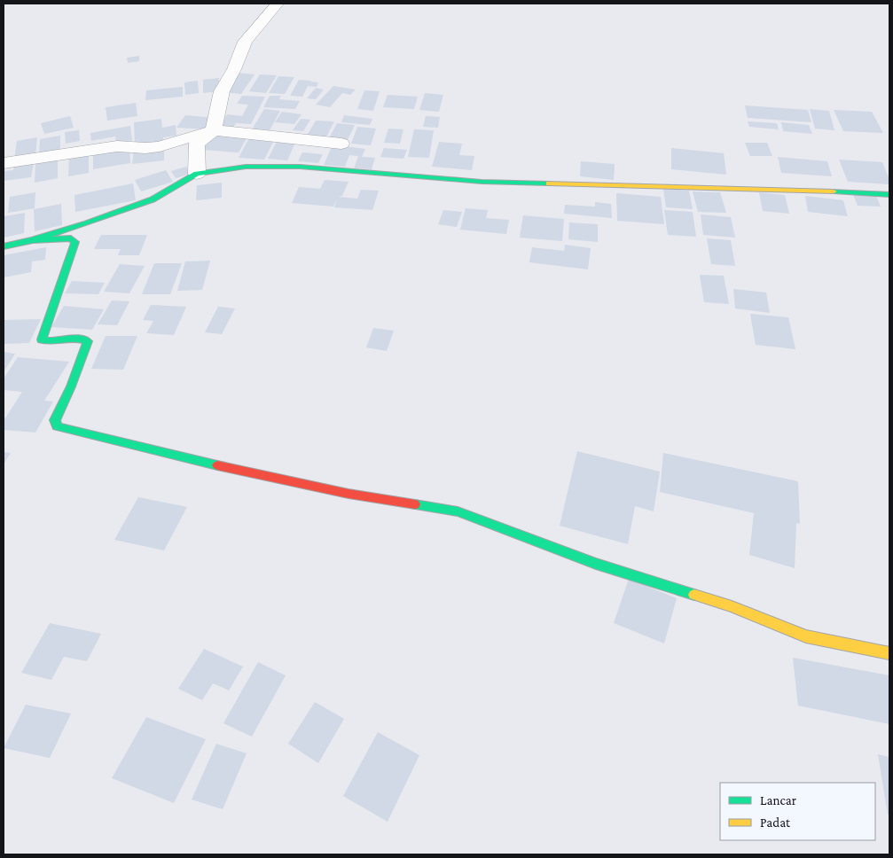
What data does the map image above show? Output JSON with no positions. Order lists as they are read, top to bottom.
{
  "legend": ["Lancar", "Padat"]
}
